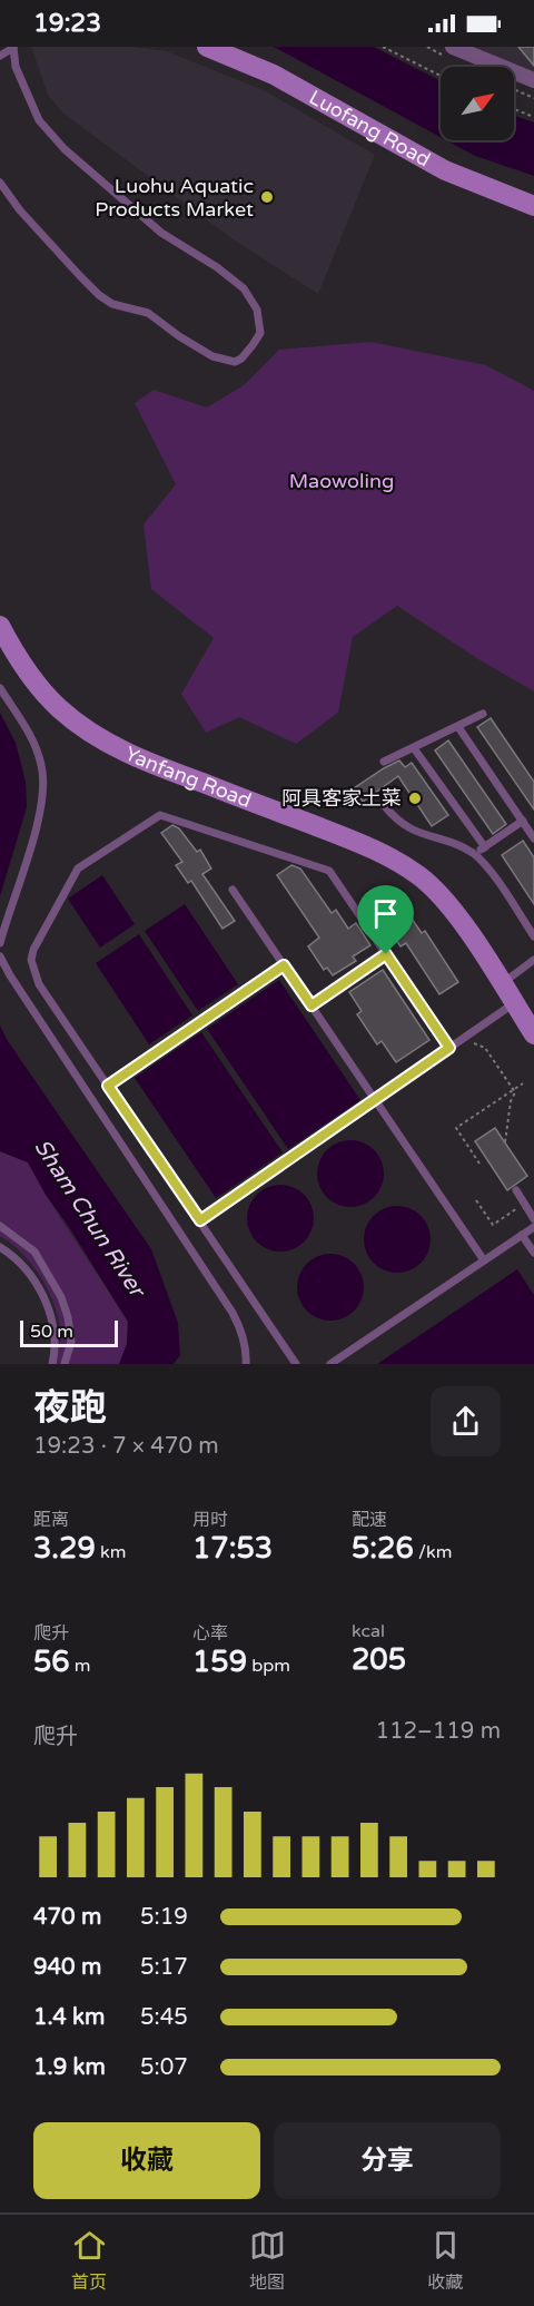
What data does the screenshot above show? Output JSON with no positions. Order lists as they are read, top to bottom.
{
  "streets": {
    "main road": ["Luofang Road", "Yanfang Road"]
  },
  "water": ["Sham Chun River"],
  "parks": ["Maowoling"],
  "places": ["Luohu Aquatic Products Market", "阿具客家土菜"],
  "scale_bar": "50 m",
  "north": "top right",
  "page": {
    "status": "19:23",
    "scale": "50 m",
    "heading": ["夜跑", "19:23 · 7 × 470 m"],
    "stats": [
      ["距离", "3.29 km"],
      ["用时", "17:53"],
      ["配速", "5:26 /km"],
      ["爬升", "56 m"],
      ["心率", "159 bpm"],
      ["kcal", "205"]
    ],
    "chart": ["爬升", "112–119 m"],
    "list": [
      {
        "name": "470 m",
        "note": "5:19"
      },
      {
        "name": "940 m",
        "note": "5:17"
      },
      {
        "name": "1.4 km",
        "note": "5:45"
      },
      {
        "name": "1.9 km",
        "note": "5:07"
      }
    ],
    "buttons": ["收藏", "分享"],
    "tabs": ["首页", "地图", "收藏"]
  }
}
